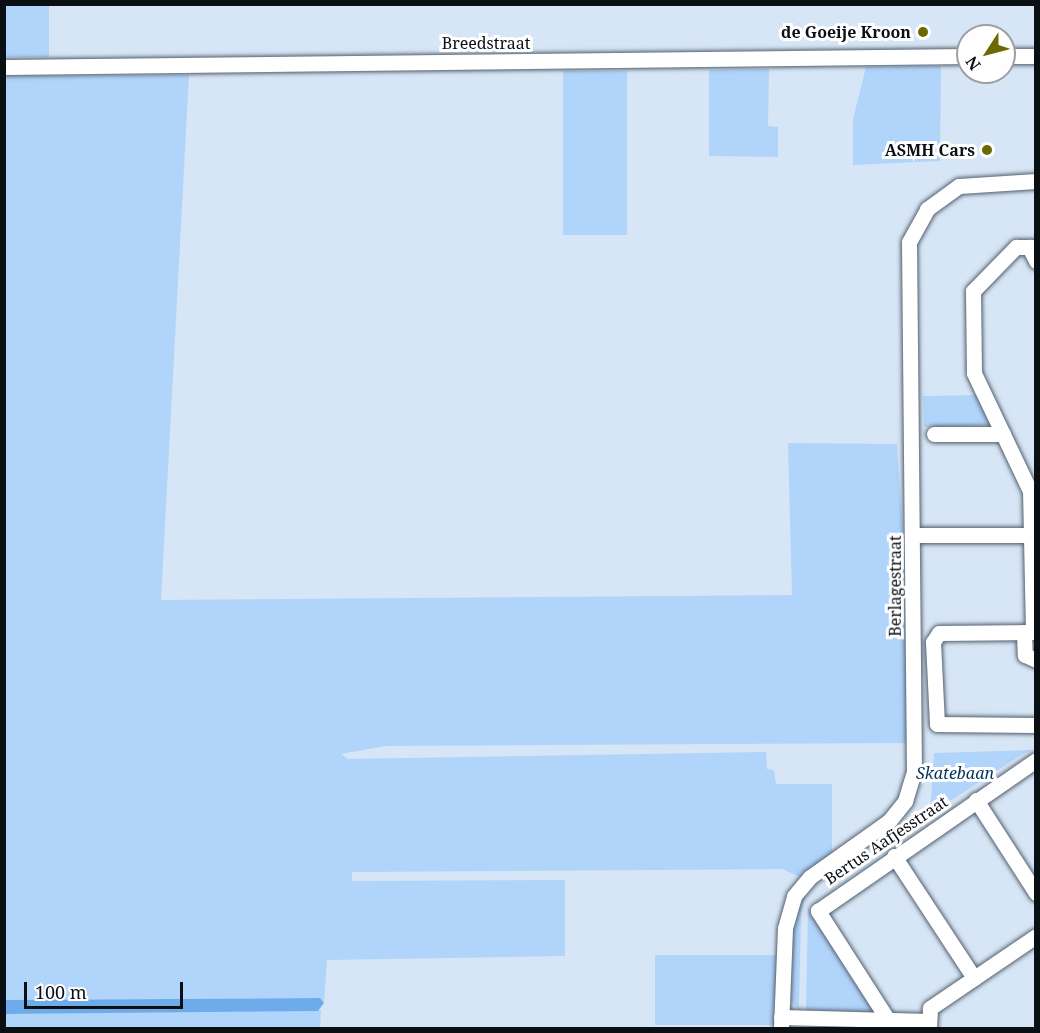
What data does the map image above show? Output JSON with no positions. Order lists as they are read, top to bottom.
{
  "streets": {
    "street": ["Breedstraat", "Berlagestraat", "Bertus Aafjesstraat"]
  },
  "parks": ["Skatebaan"],
  "places": ["de Goeije Kroon", "ASMH Cars"],
  "scale_bar": "100 m",
  "north": "bottom left"
}
